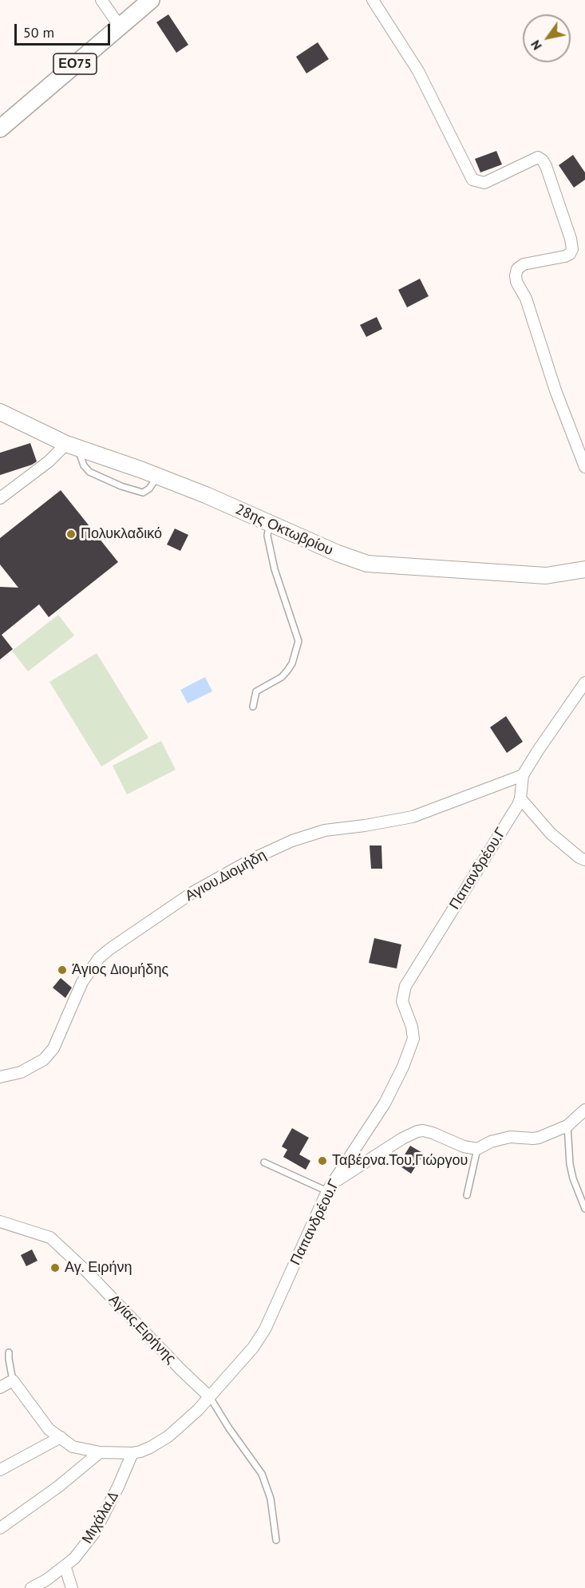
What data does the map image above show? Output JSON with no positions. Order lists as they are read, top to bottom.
{
  "streets": {
    "main road": ["ΕΟ75", "28ης Οκτωβρίου"],
    "street": [
      "Παπανδρέου.Γ",
      "Αγιου.Διομήδη",
      "Αγίας.Ειρήνης",
      "Μιχάλα.Δ"
    ]
  },
  "crossings": [
    ["Παπανδρέου.Γ", "Αγιου.Διομήδη"],
    ["Παπανδρέου.Γ", "Αγίας.Ειρήνης"],
    ["Παπανδρέου.Γ", "Μιχάλα.Δ"]
  ],
  "places": [
    "Πολυκλαδικό",
    "Άγιος Διομήδης",
    "Ταβέρνα.Του.Γιώργου",
    "Αγ. Ειρήνη"
  ],
  "scale_bar": "50 m",
  "north": "bottom left"
}
